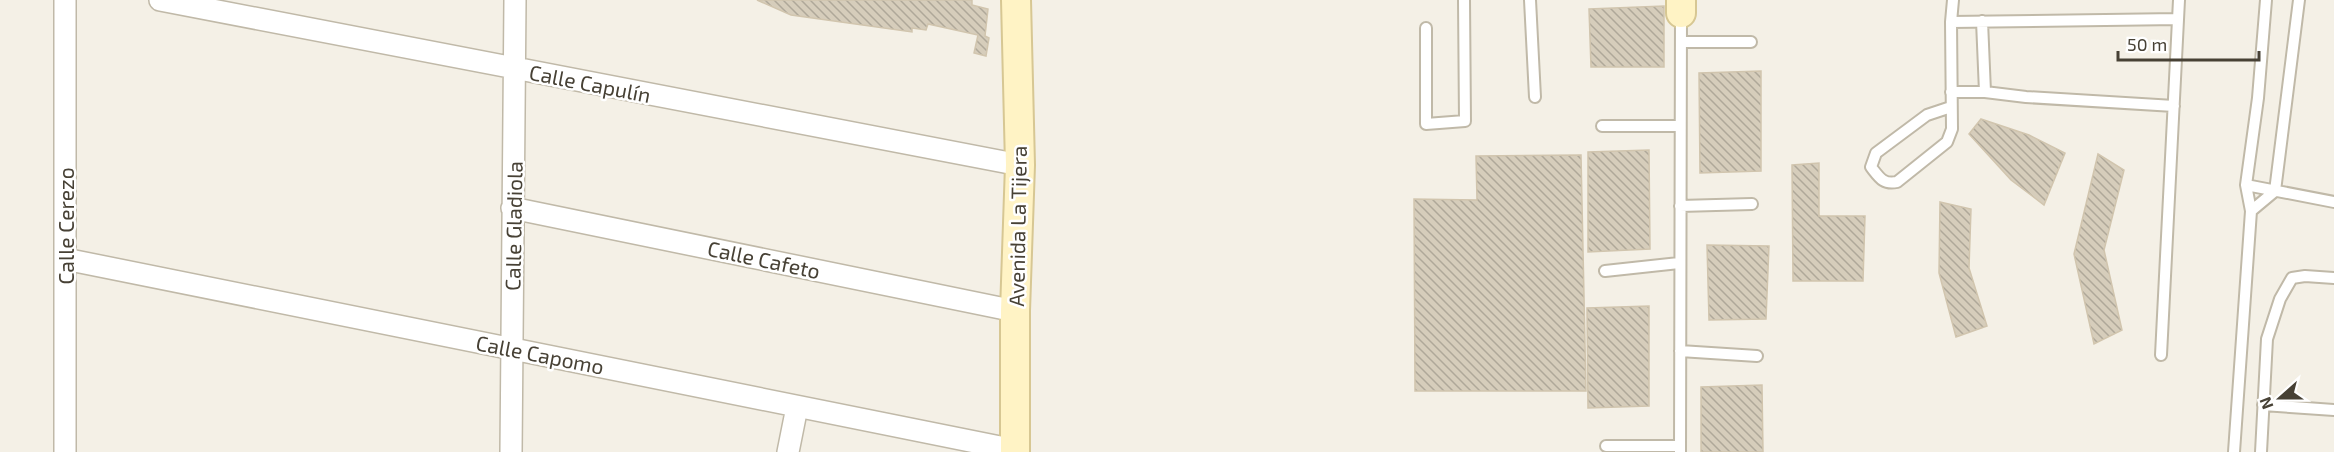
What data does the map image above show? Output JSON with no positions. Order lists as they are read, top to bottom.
{
  "streets": {
    "main road": ["Avenida La Tijera"],
    "street": [
      "Calle Capulín",
      "Calle Cerezo",
      "Calle Gladiola",
      "Calle Cafeto",
      "Calle Capomo"
    ]
  },
  "crossings": [
    ["Calle Capulín", "Calle Gladiola"],
    ["Calle Capulín", "Avenida La Tijera"],
    ["Calle Cerezo", "Calle Capomo"],
    ["Calle Gladiola", "Calle Cafeto"],
    ["Calle Gladiola", "Calle Capomo"],
    ["Avenida La Tijera", "Calle Cafeto"],
    ["Avenida La Tijera", "Calle Capomo"]
  ],
  "scale_bar": "50 m",
  "north": "left"
}
